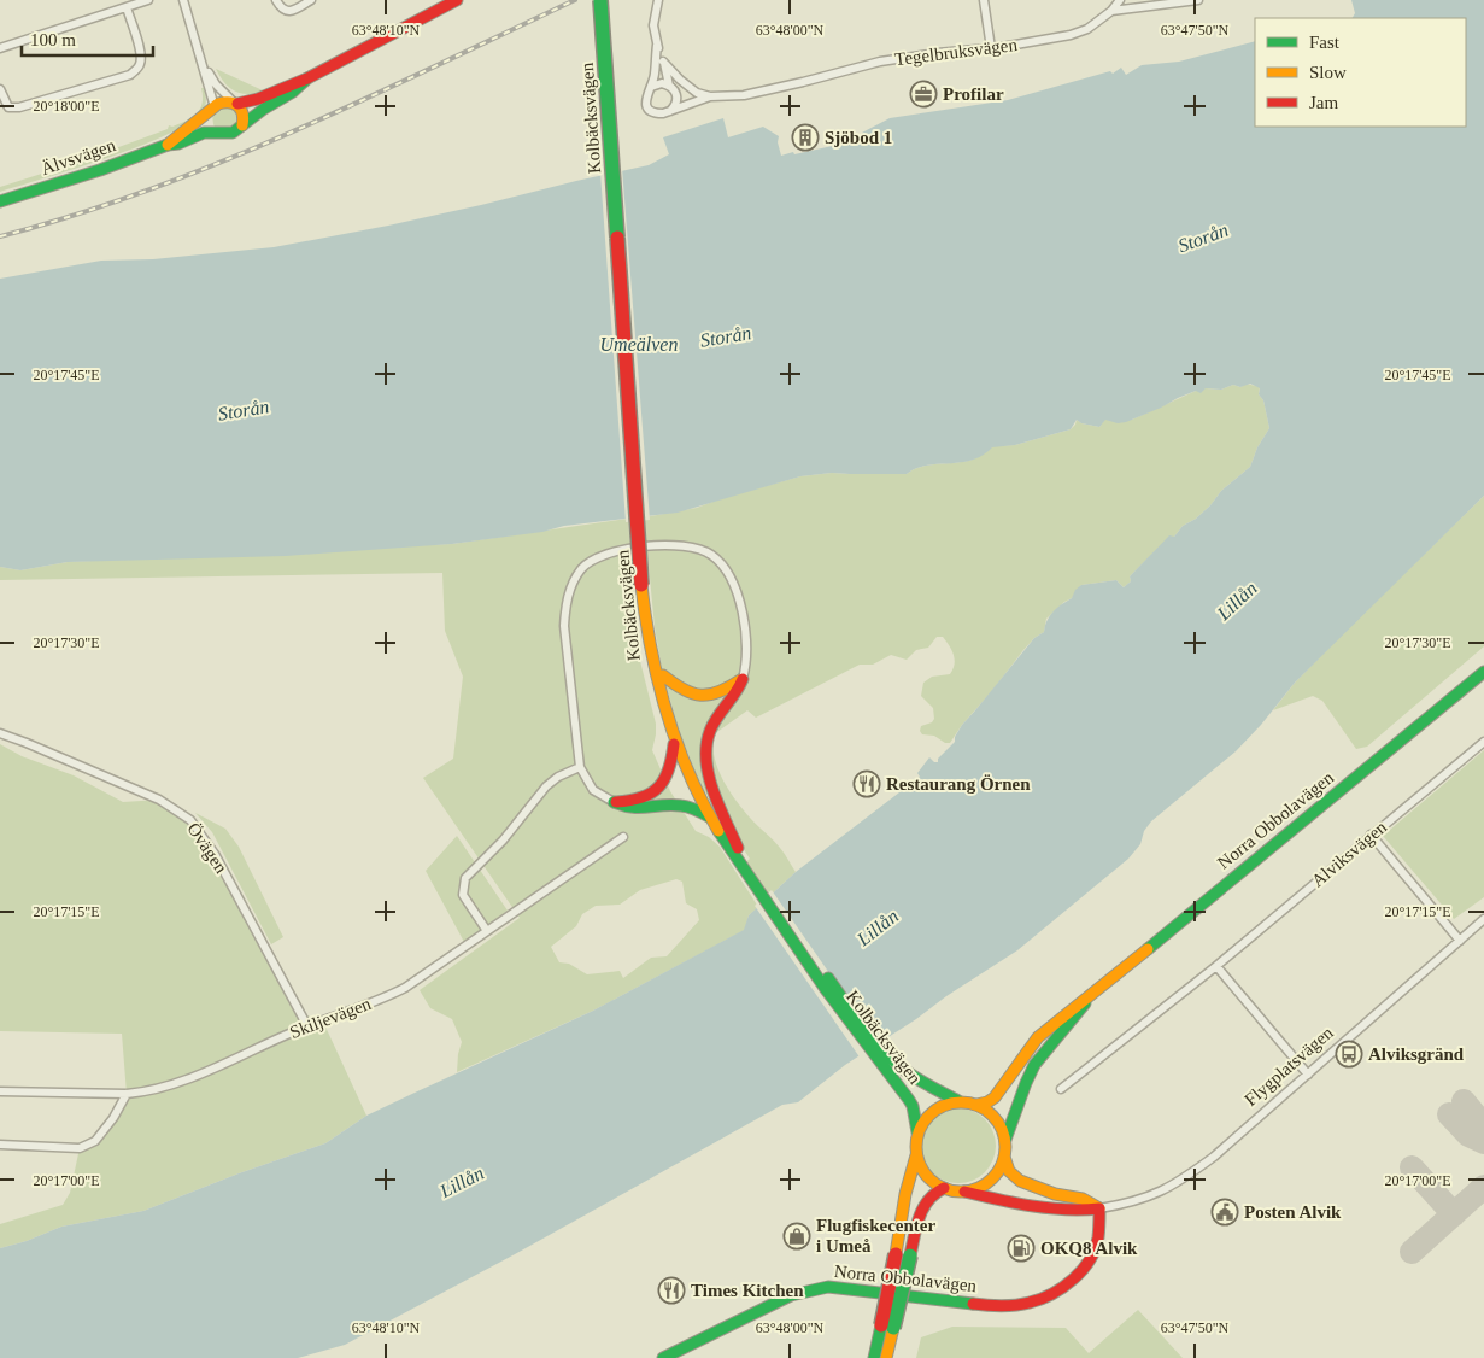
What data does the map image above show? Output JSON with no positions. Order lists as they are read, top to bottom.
{
  "streets": {
    "main road": [
      "Kolbäcksvägen",
      "Älvsvägen",
      "Norra Obbolavägen",
      "Flygplatsvägen"
    ],
    "street": [
      "Tegelbruksvägen",
      "Övägen",
      "Alviksvägen",
      "Skiljevägen"
    ]
  },
  "crossings": [
    ["Kolbäcksvägen", "Norra Obbolavägen"],
    ["Kolbäcksvägen", "Flygplatsvägen"],
    ["Norra Obbolavägen", "Flygplatsvägen"],
    ["Övägen", "Skiljevägen"]
  ],
  "water": ["Storån", "Umeälven", "Lillån"],
  "places": {
    "office": ["Profilar"],
    "building": ["Sjöbod 1"],
    "restaurant": ["Restaurang Örnen", "Times Kitchen"],
    "bus stop": ["Alviksgränd"],
    "public building": ["Posten Alvik"],
    "shop": ["Flugfiskecenter i Umeå"],
    "fuel station": ["OKQ8 Alvik"]
  },
  "legend": ["Fast", "Slow", "Jam"],
  "scale_bar": "100 m",
  "coordinates": [
    "63°48'10\"N",
    "63°48'00\"N",
    "63°47'50\"N",
    "20°18'00\"E",
    "20°17'45\"E",
    "20°17'30\"E",
    "20°17'15\"E",
    "20°17'00\"E"
  ]
}
